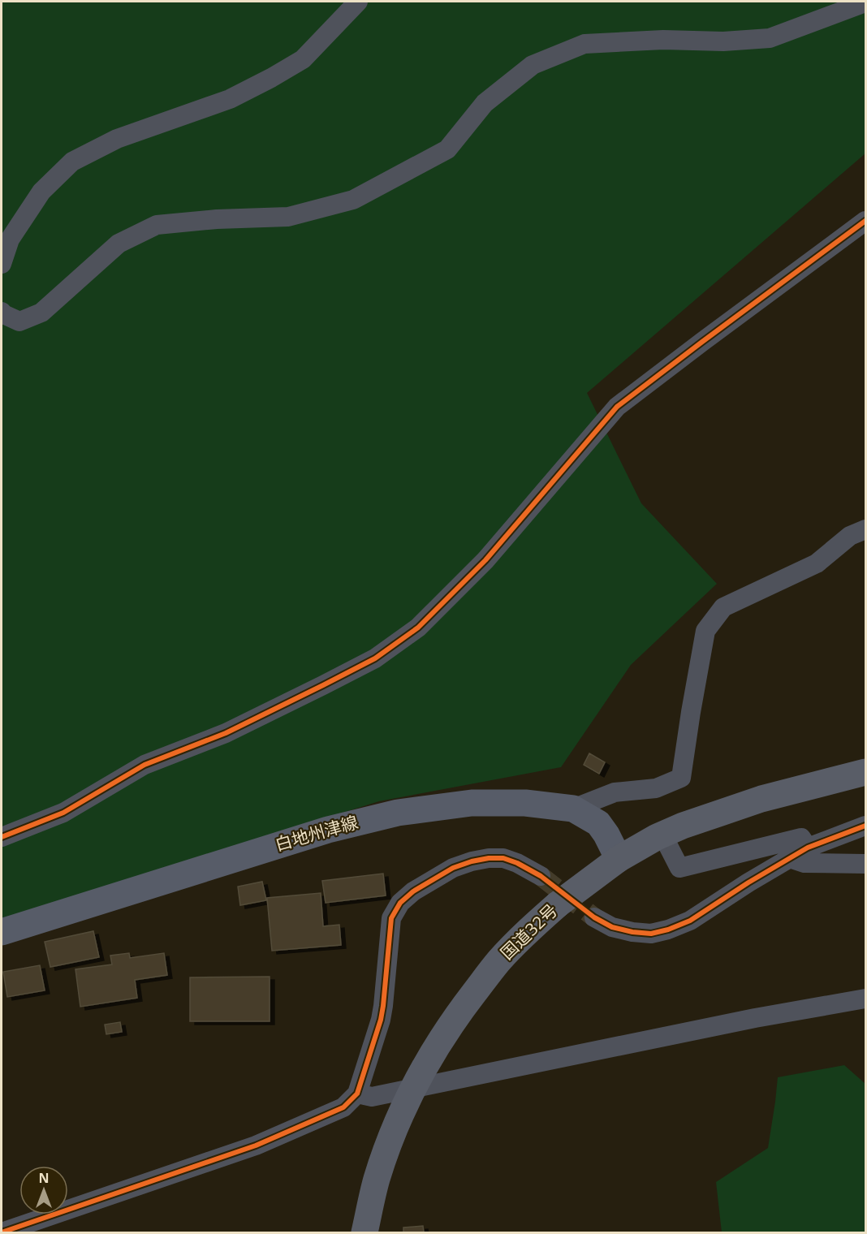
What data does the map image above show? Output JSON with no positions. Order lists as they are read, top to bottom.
{
  "streets": {
    "highway": ["国道32号"],
    "main road": ["白地州津線"]
  },
  "crossings": [
    ["白地州津線", "国道32号"]
  ],
  "north": "top"
}
